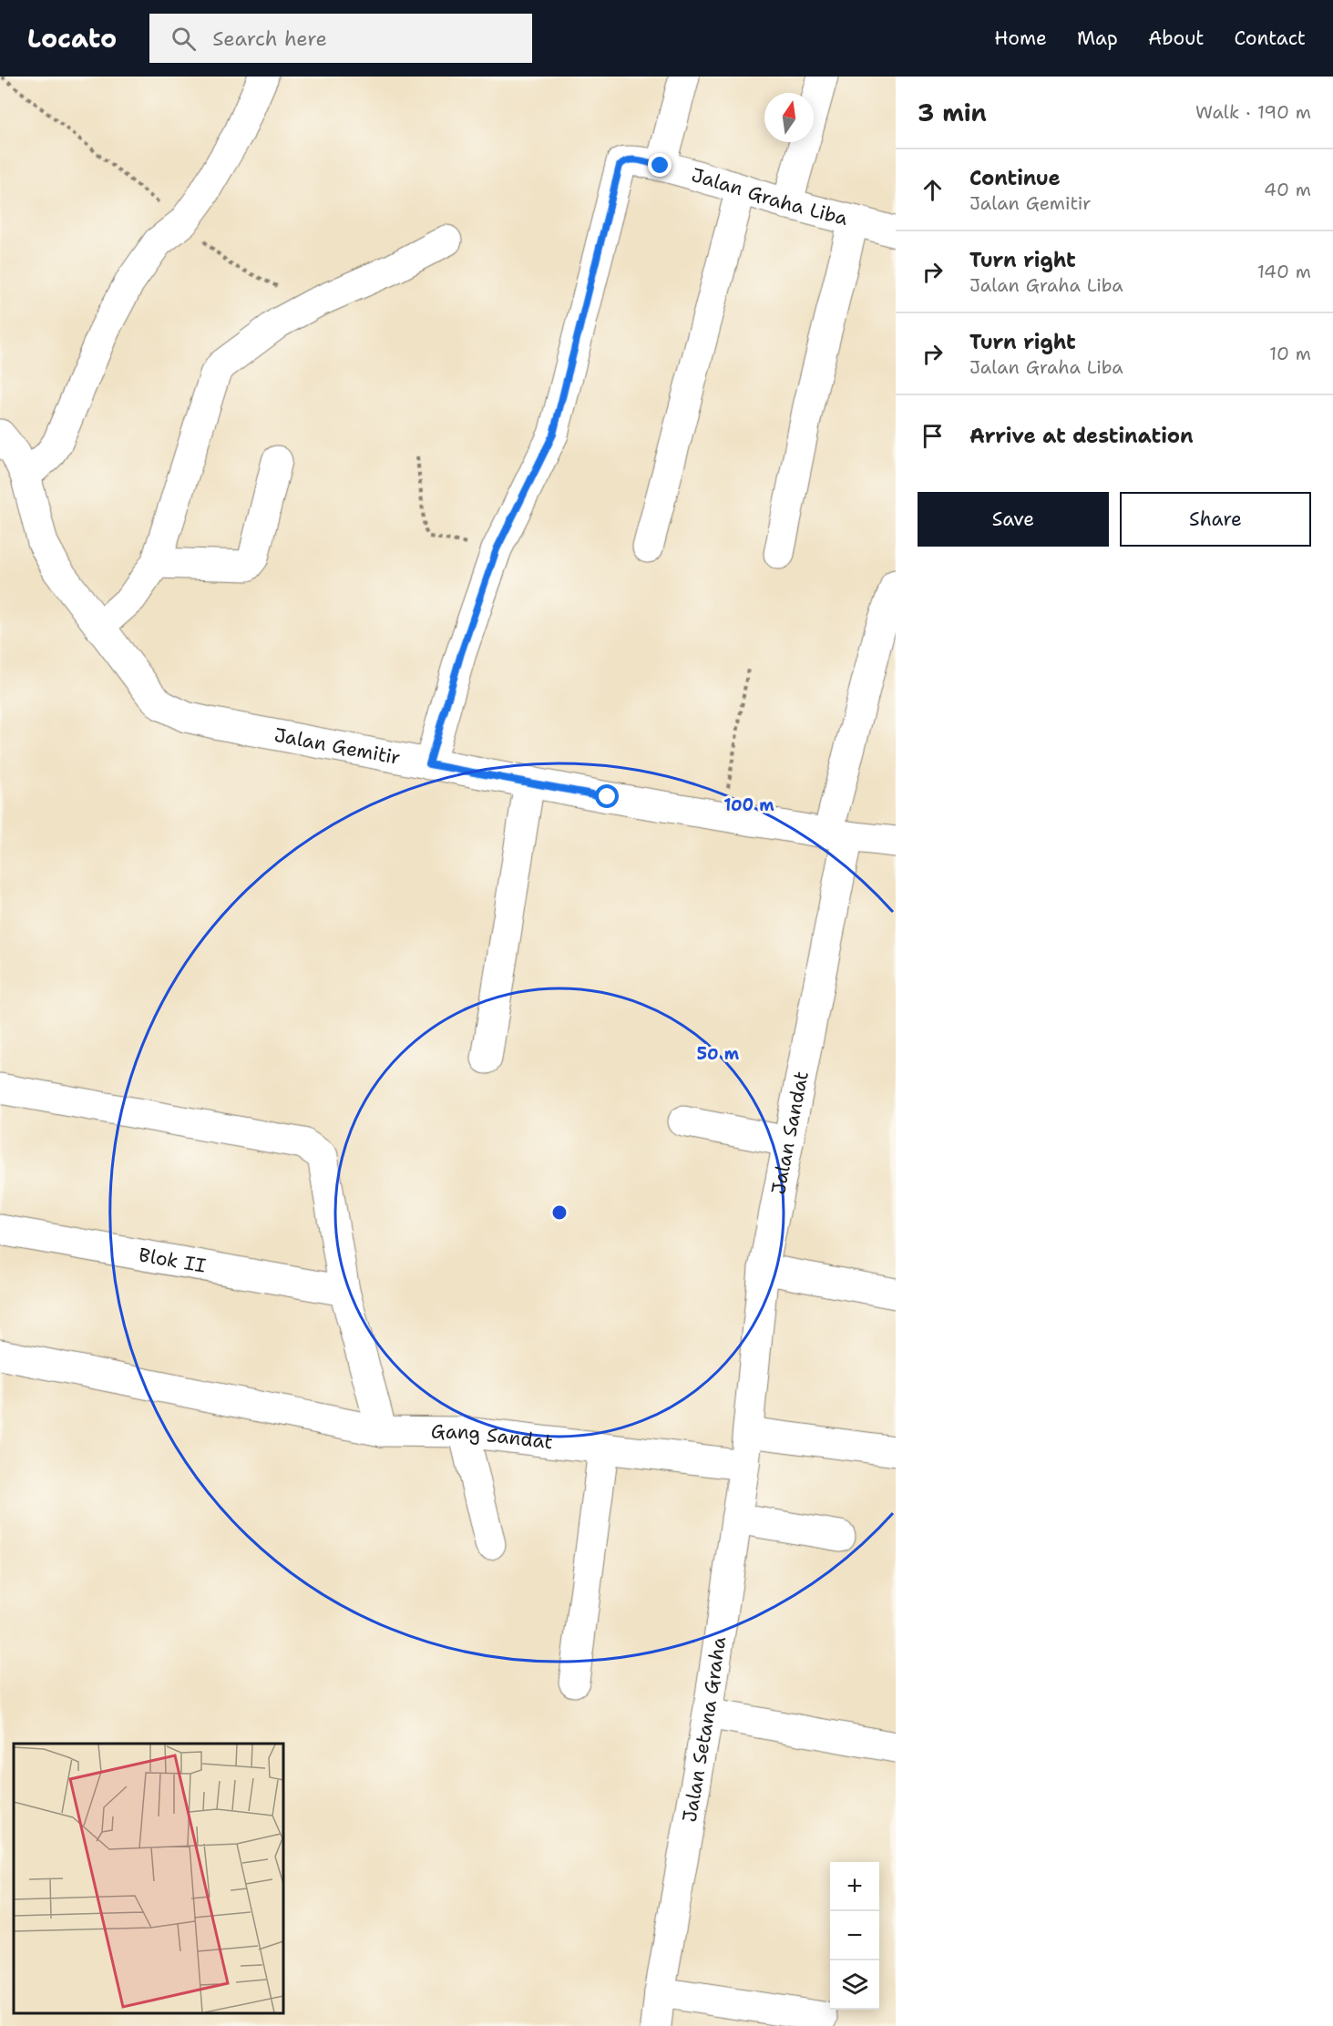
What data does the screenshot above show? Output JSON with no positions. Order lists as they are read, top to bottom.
{
  "streets": {
    "street": [
      "Jalan Graha Liba",
      "Jalan Gemitir",
      "Jalan Sandat",
      "Blok II",
      "Gang Sandat",
      "Jalan Setana Graha"
    ]
  },
  "crossings": [
    ["Jalan Graha Liba", "Jalan Gemitir"],
    ["Jalan Gemitir", "Jalan Sandat"],
    ["Jalan Sandat", "Jalan Setana Graha"],
    ["Gang Sandat", "Jalan Setana Graha"]
  ],
  "north": "top",
  "page": {
    "header": "Locato",
    "search": "Search here",
    "nav": [
      "Home",
      "Map",
      "About",
      "Contact"
    ],
    "heading": ["3 min", "Walk · 190 m"],
    "list": [
      ["Continue", "Jalan Gemitir", "40 m"],
      ["Turn right", "Jalan Graha Liba", "140 m"],
      ["Turn right", "Jalan Graha Liba", "10 m"],
      "Arrive at destination"
    ],
    "buttons": ["Save", "Share"],
    "map_buttons": ["+", "−"]
  },
  "rings": ["100 m", "50 m"]
}
